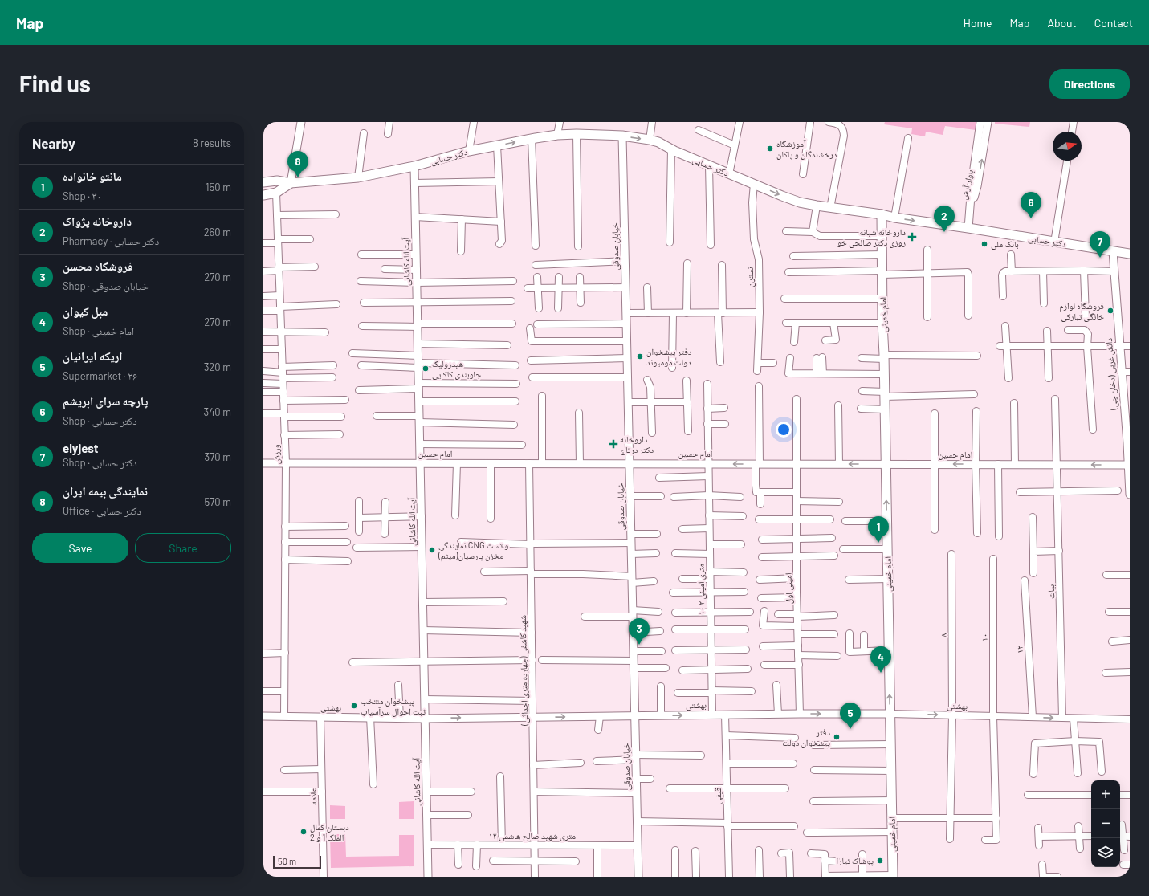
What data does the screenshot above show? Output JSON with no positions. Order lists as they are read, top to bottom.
{
  "streets": {
    "main road": ["دکتر حسابی", "امام خمینی"],
    "street": [
      "بلوار آرش",
      "خیابان صدوقی",
      "آیت الله کاشانی",
      "نسترن",
      "دانش غربی (دخان چی)",
      "امام حسین",
      "ورزش",
      "امینی اول",
      "۱۰ متری امینی ۲",
      "بیات",
      "۸",
      "۱۰",
      "۱۲",
      "شهید کاشفی (چهارده متری احداثی)",
      "بهشتی",
      "قیفی",
      "علامه",
      "۱۲ متری شهید صالح هاشمی"
    ]
  },
  "crossings": [
    ["دکتر حسابی", "خیابان صدوقی"],
    ["دکتر حسابی", "آیت الله کاشانی"],
    ["دکتر حسابی", "نسترن"],
    ["دکتر حسابی", "امام خمینی"],
    ["دکتر حسابی", "دانش غربی (دخان چی)"],
    ["خیابان صدوقی", "امام حسین"],
    ["خیابان صدوقی", "بهشتی"],
    ["خیابان صدوقی", "۱۲ متری شهید صالح هاشمی"],
    ["آیت الله کاشانی", "امام حسین"],
    ["آیت الله کاشانی", "بهشتی"],
    ["آیت الله کاشانی", "۱۲ متری شهید صالح هاشمی"],
    ["امام خمینی", "امام حسین"],
    ["امام خمینی", "بهشتی"],
    ["دانش غربی (دخان چی)", "امام حسین"],
    ["امام حسین", "ورزش"],
    ["امام حسین", "امینی اول"],
    ["امام حسین", "۱۰ متری امینی ۲"],
    ["امام حسین", "بیات"],
    ["امام حسین", "شهید کاشفی (چهارده متری احداثی)"],
    ["ورزش", "بهشتی"],
    ["امینی اول", "بهشتی"],
    ["۱۰ متری امینی ۲", "بهشتی"],
    ["بیات", "بهشتی"],
    ["۸", "بهشتی"],
    ["۱۰", "بهشتی"],
    ["۱۲", "بهشتی"],
    ["شهید کاشفی (چهارده متری احداثی)", "بهشتی"],
    ["شهید کاشفی (چهارده متری احداثی)", "۱۲ متری شهید صالح هاشمی"],
    ["بهشتی", "قیفی"],
    ["بهشتی", "علامه"]
  ],
  "places": {
    "other": [
      "آموزشگاه درخشندگان و پاکان",
      "بانک ملی",
      "فروشگاه لوازم خانگی تبارکی",
      "دفتر پیشخوان دولت مومیوند",
      "هیدرولیک جلوبندی کاکایی",
      "نمایندگی CNG و تست مخزن پارسیان(میثم)",
      "پیشخوان منتخب ثبت احوال سرآسیاب",
      "دفتر پیشخوان دولت",
      "دبستان کمال الملک 1 و 2",
      "پوشاک تیارا"
    ],
    "health": ["داروخانه شبانه روزی دکتر صالحی خو", "داروخانه دکتر درتاج"]
  },
  "scale_bar": "50 m",
  "north": "right",
  "page": {
    "header": "Map",
    "nav": [
      "Home",
      "Map",
      "About",
      "Contact"
    ],
    "buttons": [
      "Directions",
      ["Save", "Share"]
    ],
    "title": "Find us",
    "heading": ["Nearby", "8 results"],
    "pins": [
      "8",
      "6",
      "2",
      "7",
      "1",
      "3",
      "4",
      "5"
    ],
    "list": [
      {
        "mark": "1",
        "name": "مانتو خانواده",
        "note": "Shop · ۳۰",
        "value": "150 m"
      },
      {
        "mark": "2",
        "name": "داروخانه پژواک",
        "note": "Pharmacy · دکتر حسابی",
        "value": "260 m"
      },
      {
        "mark": "3",
        "name": "فروشگاه محسن",
        "note": "Shop · خیابان صدوقی",
        "value": "270 m"
      },
      {
        "mark": "4",
        "name": "مبل کیوان",
        "note": "Shop · امام خمینی",
        "value": "270 m"
      },
      {
        "mark": "5",
        "name": "اریکه ایرانیان",
        "note": "Supermarket · ۲۶",
        "value": "320 m"
      },
      {
        "mark": "6",
        "name": "پارچه سرای ابریشم",
        "note": "Shop · دکتر حسابی",
        "value": "340 m"
      },
      {
        "mark": "7",
        "name": "elyjest",
        "note": "Shop · دکتر حسابی",
        "value": "370 m"
      },
      {
        "mark": "8",
        "name": "نمایندگی بیمه ایران",
        "note": "Office · دکتر حسابی",
        "value": "570 m"
      }
    ],
    "map_buttons": ["+", "−"],
    "scale": "50 m"
  }
}
